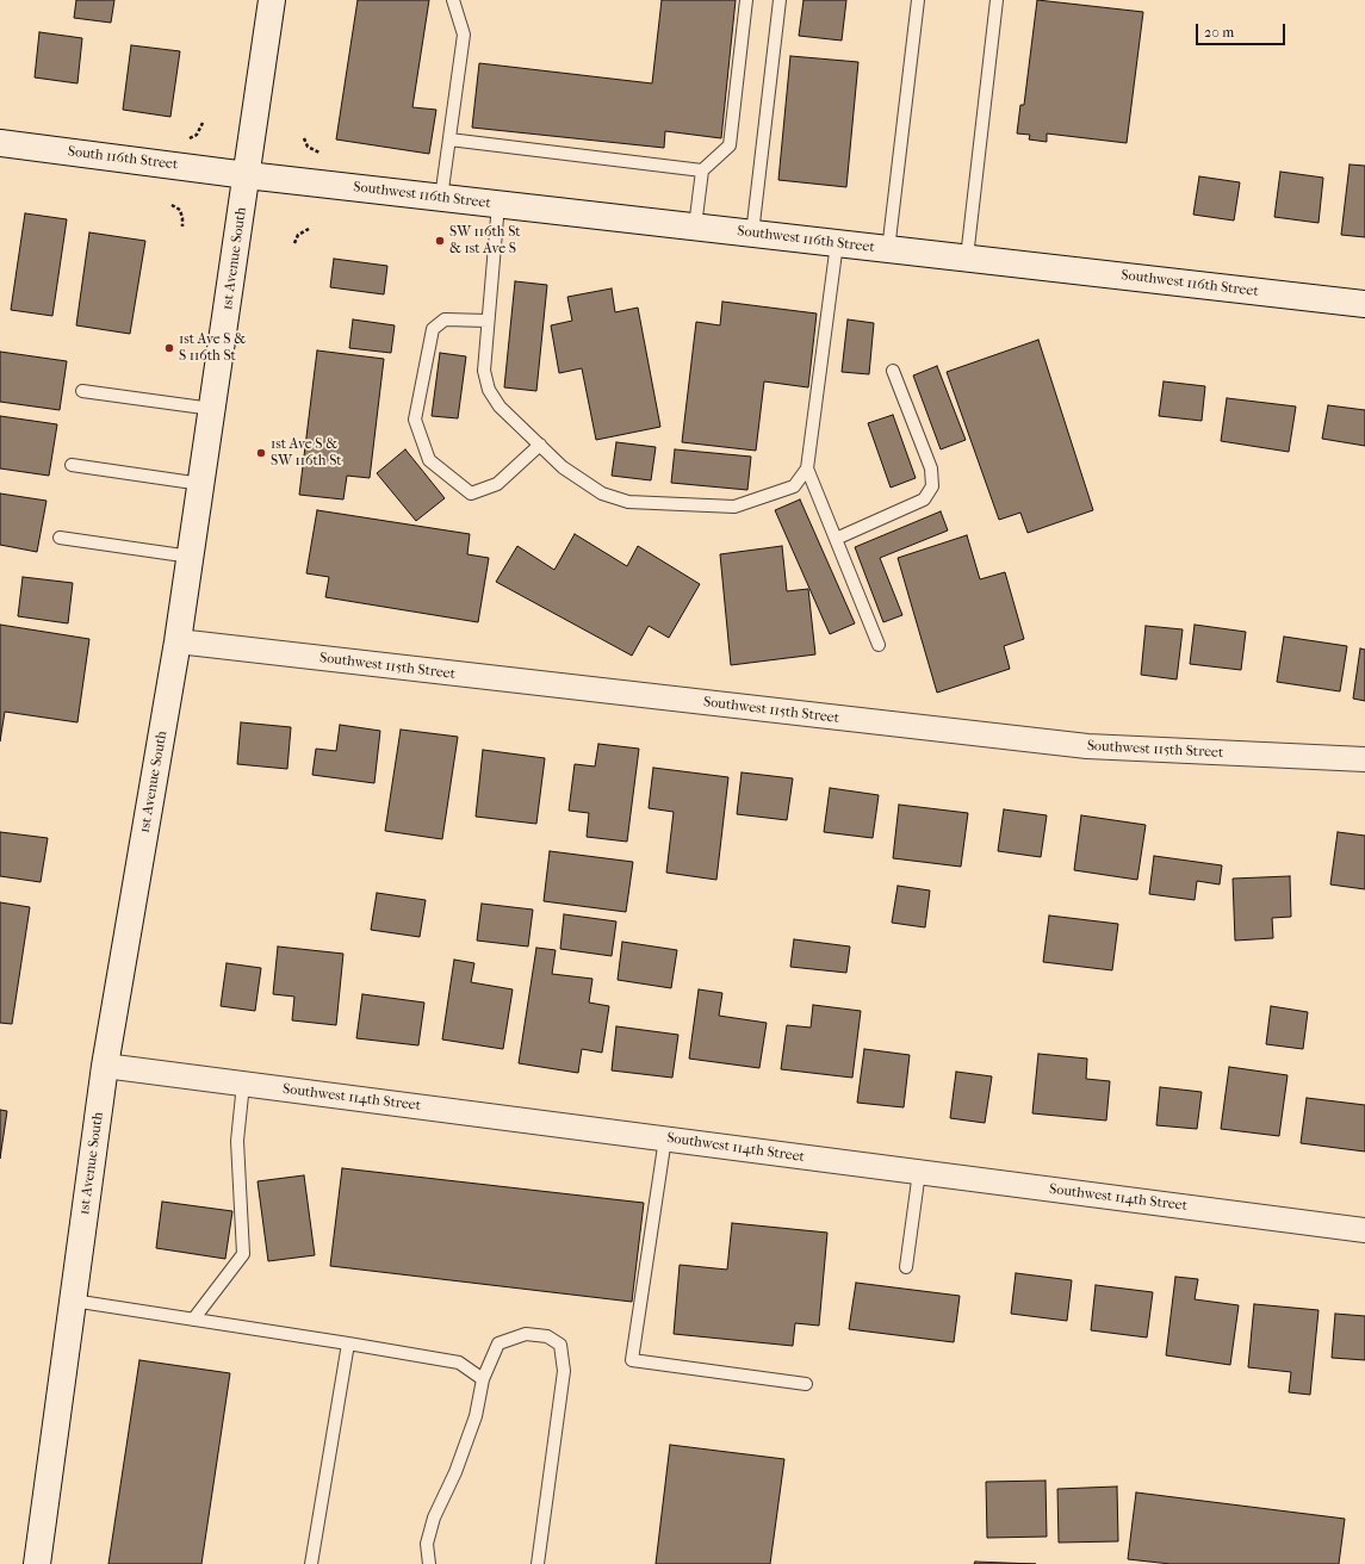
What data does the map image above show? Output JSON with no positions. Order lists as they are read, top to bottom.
{
  "streets": {
    "main road": ["South 116th Street", "Southwest 116th Street", "1st Avenue South"],
    "street": ["Southwest 115th Street", "Southwest 114th Street"]
  },
  "crossings": [
    ["South 116th Street", "Southwest 116th Street"],
    ["South 116th Street", "1st Avenue South"],
    ["Southwest 116th Street", "1st Avenue South"],
    ["1st Avenue South", "Southwest 115th Street"],
    ["1st Avenue South", "Southwest 114th Street"]
  ],
  "places": ["SW 116th St & 1st Ave S", "1st Ave S & S 116th St", "1st Ave S & SW 116th St"],
  "scale_bar": "20 m"
}
